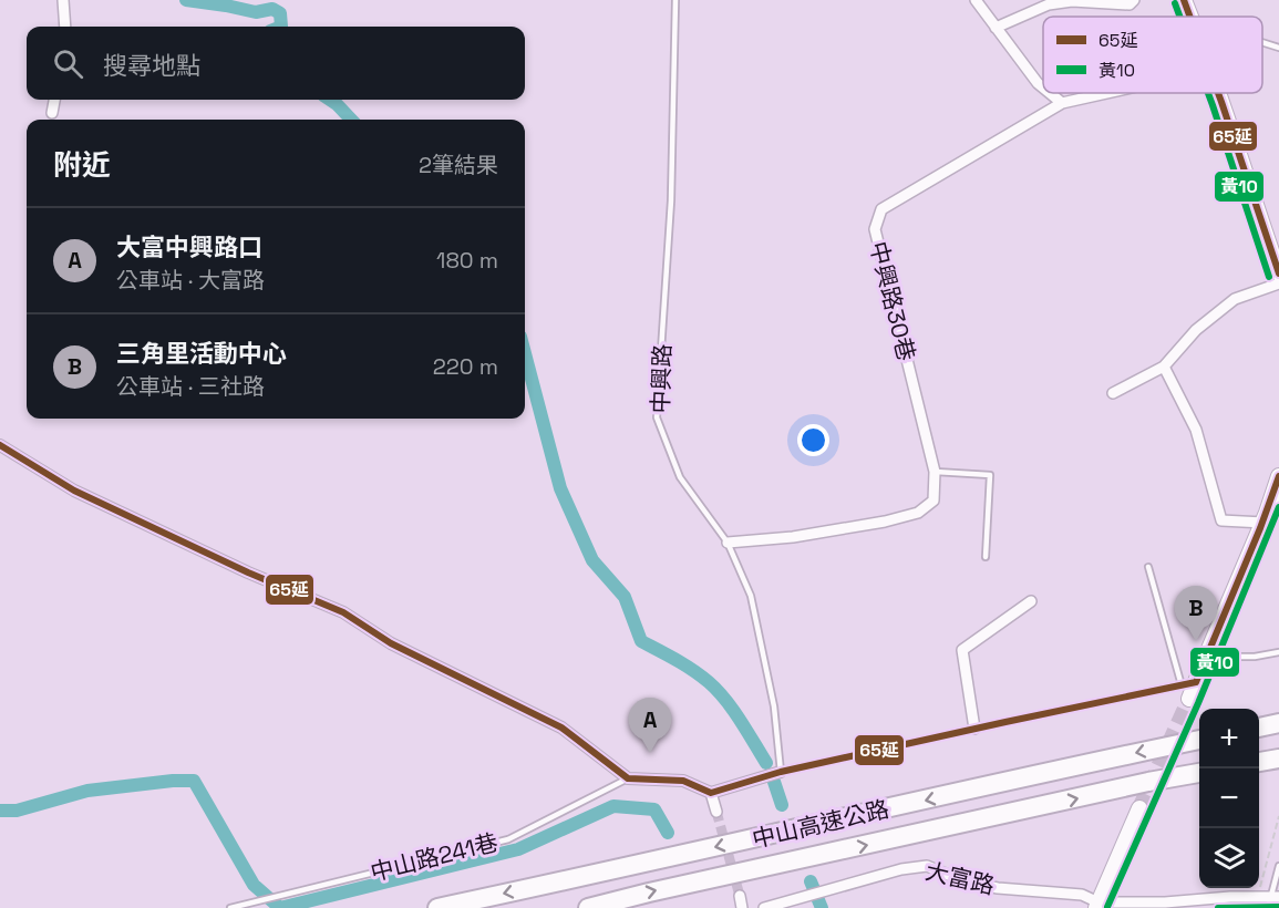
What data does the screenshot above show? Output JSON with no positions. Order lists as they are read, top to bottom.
{
  "streets": {
    "highway": ["中山高速公路"],
    "street": ["中興路30巷", "大富路"],
    "lane": ["中興路", "中山路241巷"]
  },
  "crossings": [
    ["中興路30巷", "中興路"]
  ],
  "lines": ["transit line 65延", "transit line 黃10"],
  "legend": ["65延", "黃10"],
  "page": {
    "search": "搜尋地點",
    "heading": ["附近", "2筆結果"],
    "list": [
      {
        "mark": "A",
        "name": "大富中興路口",
        "note": "公車站 · 大富路",
        "value": "180 m"
      },
      {
        "mark": "B",
        "name": "三角里活動中心",
        "note": "公車站 · 三社路",
        "value": "220 m"
      }
    ],
    "pins": ["B", "A"],
    "map_buttons": ["+", "−"]
  }
}
